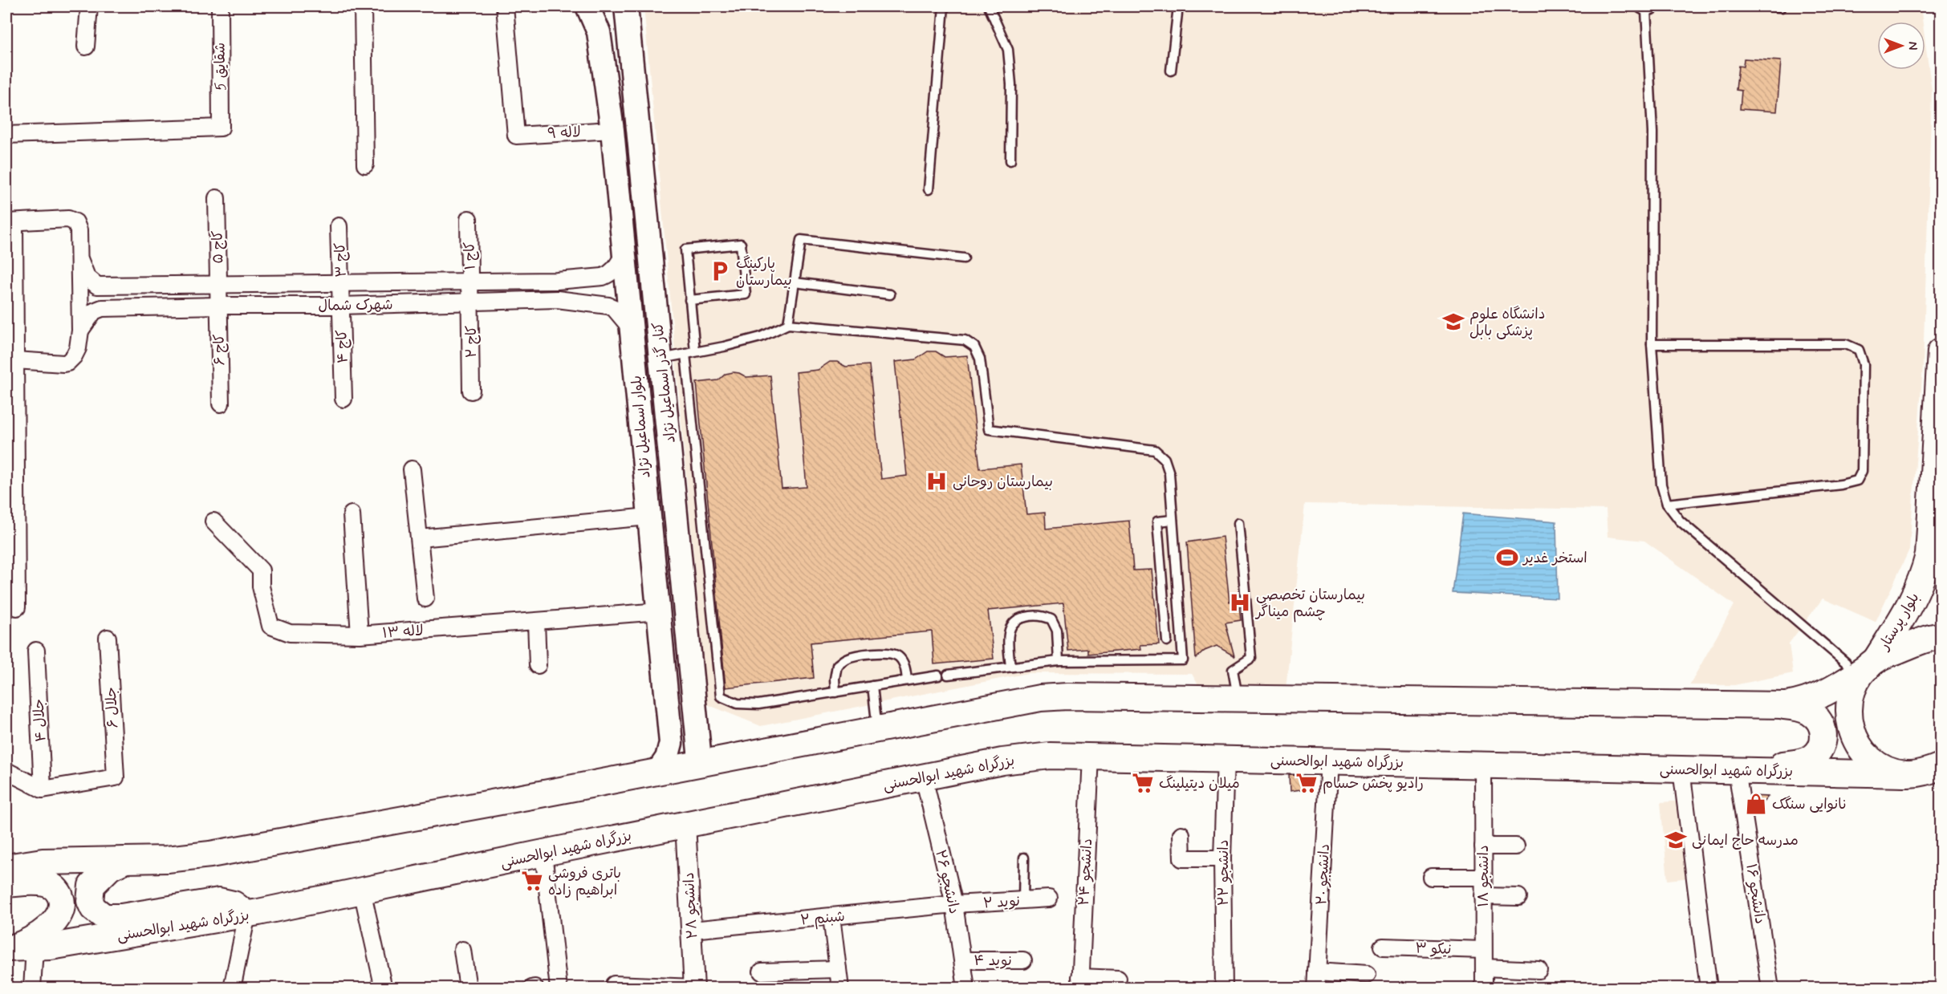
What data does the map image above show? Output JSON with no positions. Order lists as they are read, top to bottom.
{
  "streets": {
    "main road": [
      "کنار گذر اسماعیل نژاد",
      "بلوار اسماعیل نژاد",
      "بلوار پرستار",
      "بزرگراه شهید ابوالحسنی"
    ],
    "street": [
      "شقايق 5",
      "لاله ۹",
      "کاج ۵",
      "کاج ۱",
      "کاج ۳",
      "شهرک شمال",
      "کاج ۲",
      "کاج ۴",
      "کاج ۶",
      "لاله ۱۳",
      "جلال ۶",
      "جلال ۴",
      "دانشجو ۲۴",
      "دانشجو ۲۲",
      "دانشجو ۲۰",
      "دانشجو ۱۸",
      "دانشجو ۲۶",
      "دانشجو ۱۶",
      "نوید ۲",
      "دانشجو ۲۸",
      "شبنم ۲",
      "نیکو ۳",
      "نوید ۴"
    ]
  },
  "crossings": [
    ["لاله ۹", "بلوار اسماعیل نژاد"],
    ["کاج ۵", "شهرک شمال"],
    ["کاج ۵", "کاج ۶"],
    ["کاج ۱", "شهرک شمال"],
    ["کاج ۱", "کاج ۲"],
    ["کاج ۳", "شهرک شمال"],
    ["کاج ۳", "کاج ۴"],
    ["شهرک شمال", "کاج ۲"],
    ["شهرک شمال", "کاج ۴"],
    ["شهرک شمال", "کاج ۶"],
    ["شهرک شمال", "بلوار اسماعیل نژاد"],
    ["بلوار اسماعیل نژاد", "لاله ۱۳"],
    ["بلوار پرستار", "بزرگراه شهید ابوالحسنی"],
    ["جلال ۶", "جلال ۴"],
    ["بزرگراه شهید ابوالحسنی", "دانشجو ۲۴"],
    ["بزرگراه شهید ابوالحسنی", "دانشجو ۲۲"],
    ["بزرگراه شهید ابوالحسنی", "دانشجو ۲۰"],
    ["بزرگراه شهید ابوالحسنی", "دانشجو ۱۸"],
    ["بزرگراه شهید ابوالحسنی", "دانشجو ۲۶"],
    ["بزرگراه شهید ابوالحسنی", "دانشجو ۱۶"],
    ["بزرگراه شهید ابوالحسنی", "دانشجو ۲۸"],
    ["دانشجو ۱۸", "نیکو ۳"],
    ["دانشجو ۲۶", "نوید ۲"],
    ["دانشجو ۲۶", "شبنم ۲"],
    ["دانشجو ۲۶", "نوید ۴"],
    ["نوید ۲", "شبنم ۲"],
    ["دانشجو ۲۸", "شبنم ۲"]
  ],
  "places": {
    "parking": ["پارکینگ بیمارستان"],
    "school or university": ["دانشگاه علوم پزشکی بابل", "مدرسه حاج ایمانی"],
    "hospital": ["بیمارستان روحانی", "بیمارستان تخصصی چشم میناگر"],
    "sports": ["استخر غدیر"],
    "supermarket": ["میلان دیتیلینگ", "رادیو پخش حسام", "باتری فروشی ابراهیم زاده"],
    "shop": ["نانوایی سنگک"]
  },
  "north": "right"
}
